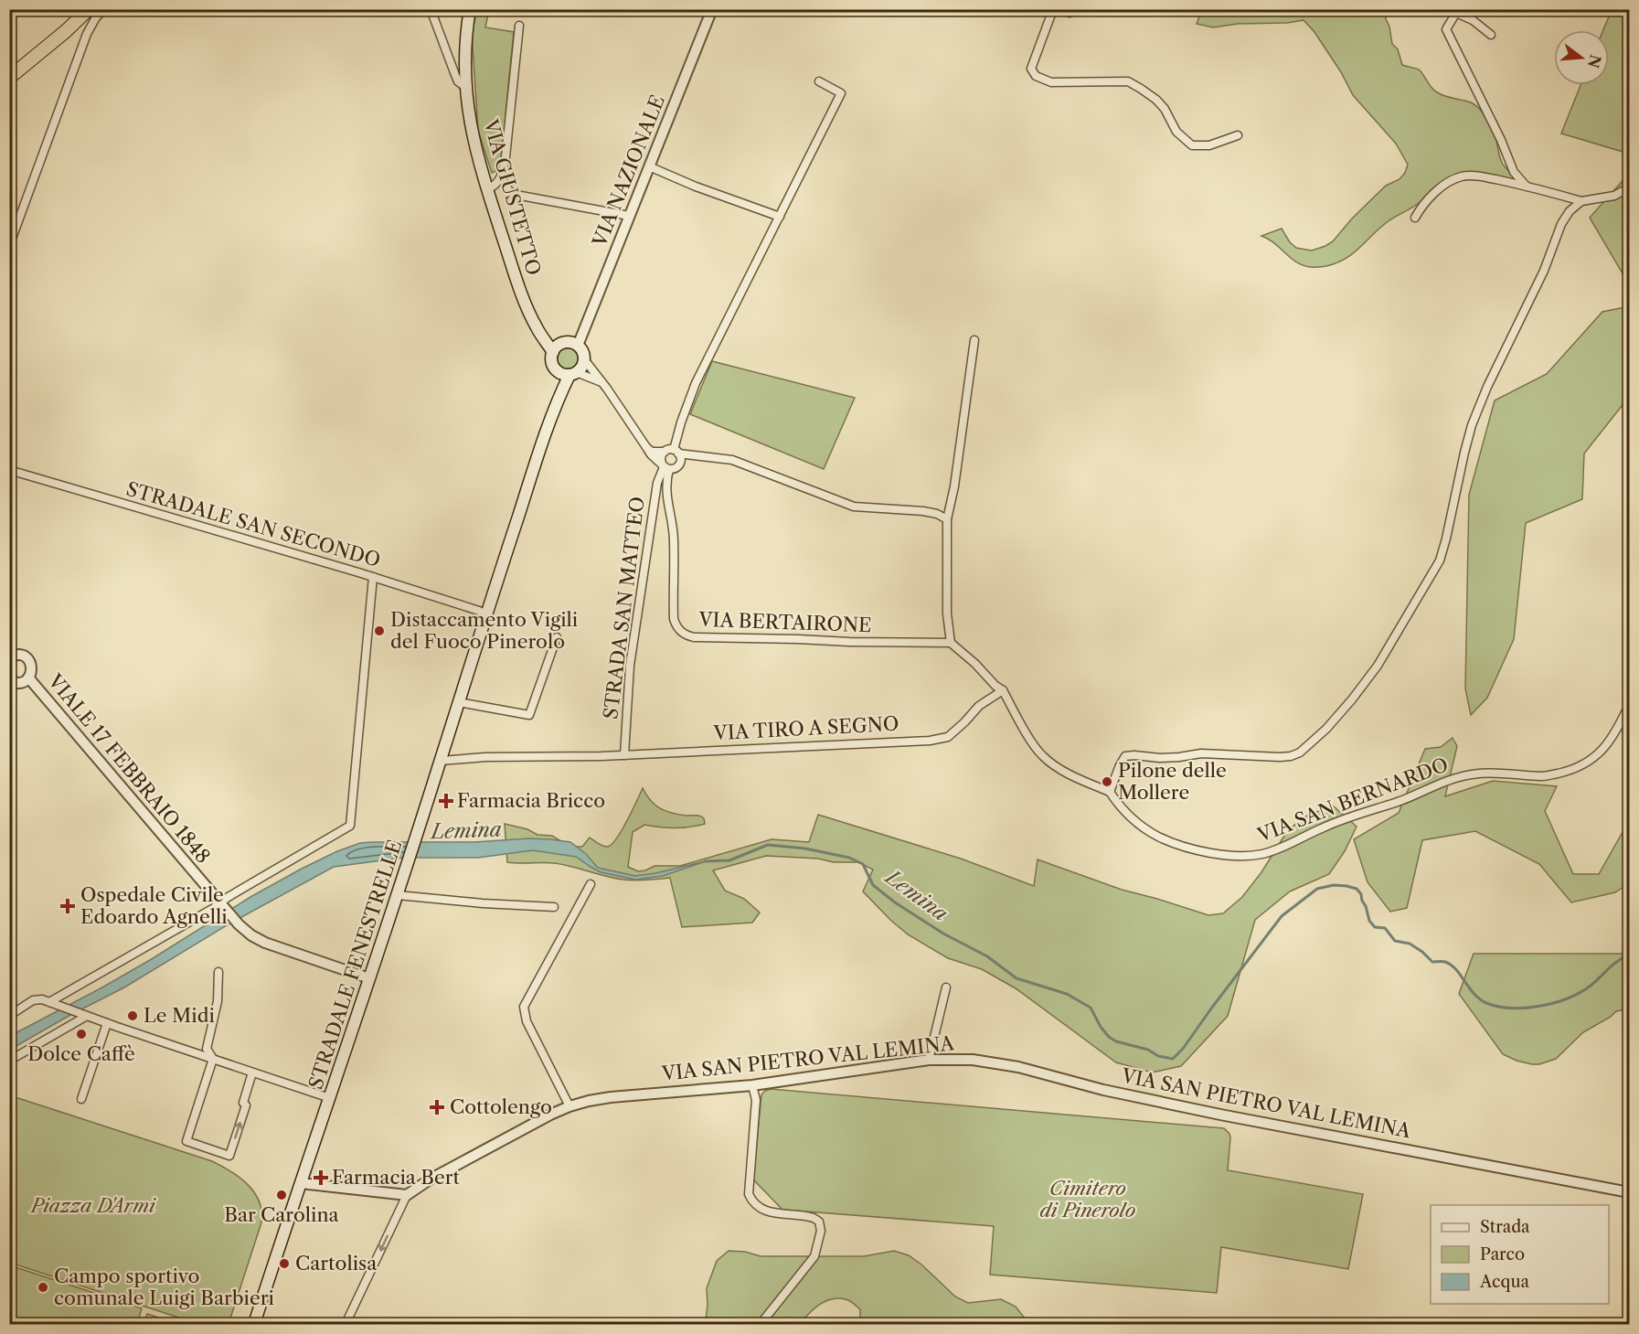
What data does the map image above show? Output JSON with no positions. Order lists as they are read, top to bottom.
{
  "streets": {
    "main road": ["VIA GIUSTETTO", "STRADALE FENESTRELLE"],
    "street": [
      "VIA NAZIONALE",
      "STRADALE SAN SECONDO",
      "STRADA SAN MATTEO",
      "VIA BERTAIRONE",
      "VIA TIRO A SEGNO",
      "VIALE 17 FEBBRAIO 1848",
      "VIA SAN BERNARDO",
      "VIA SAN PIETRO VAL LEMINA"
    ]
  },
  "crossings": [
    ["VIA NAZIONALE", "VIA GIUSTETTO"],
    ["STRADALE SAN SECONDO", "STRADALE FENESTRELLE"],
    ["STRADA SAN MATTEO", "VIA BERTAIRONE"],
    ["STRADA SAN MATTEO", "VIA TIRO A SEGNO"],
    ["VIA TIRO A SEGNO", "STRADALE FENESTRELLE"],
    ["VIALE 17 FEBBRAIO 1848", "STRADALE FENESTRELLE"]
  ],
  "water": ["Lemina"],
  "parks": ["Cimitero di Pinerolo", "Piazza D'Armi"],
  "places": {
    "other": [
      "Distaccamento Vigili del Fuoco Pinerolo",
      "Pilone delle Mollere",
      "Le Midi",
      "Dolce Caffè",
      "Bar Carolina",
      "Cartolisa",
      "Campo sportivo comunale Luigi Barbieri"
    ],
    "health": [
      "Farmacia Bricco",
      "Ospedale Civile Edoardo Agnelli",
      "Cottolengo",
      "Farmacia Bert"
    ]
  },
  "legend": ["Strada", "Parco", "Acqua"],
  "north": "right"
}
